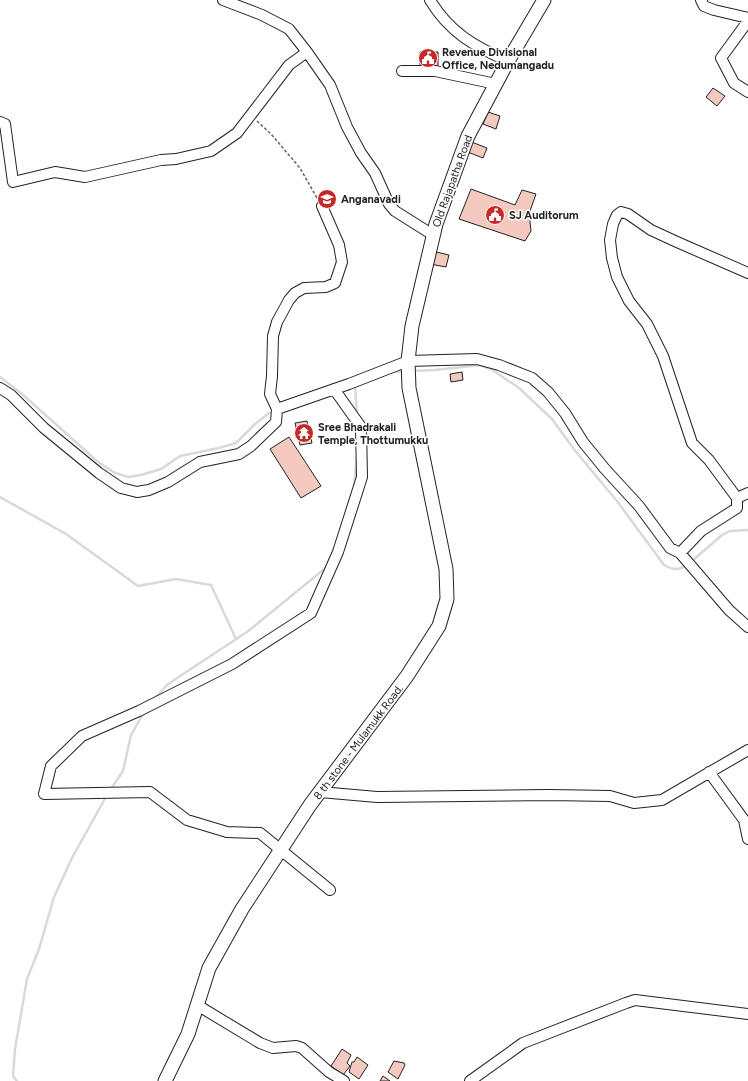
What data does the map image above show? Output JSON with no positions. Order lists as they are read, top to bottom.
{
  "streets": {
    "main road": ["Old Rajapatha Road", "8 th stone - Mulamukk Road."]
  },
  "crossings": [
    ["Old Rajapatha Road", "8 th stone - Mulamukk Road."]
  ],
  "places": {
    "public building": ["Revenue Divisional Office, Nedumangadu", "SJ Auditorum"],
    "school or university": ["Anganavadi"],
    "temple": ["Sree Bhadrakali Temple, Thottumukku"]
  }
}
